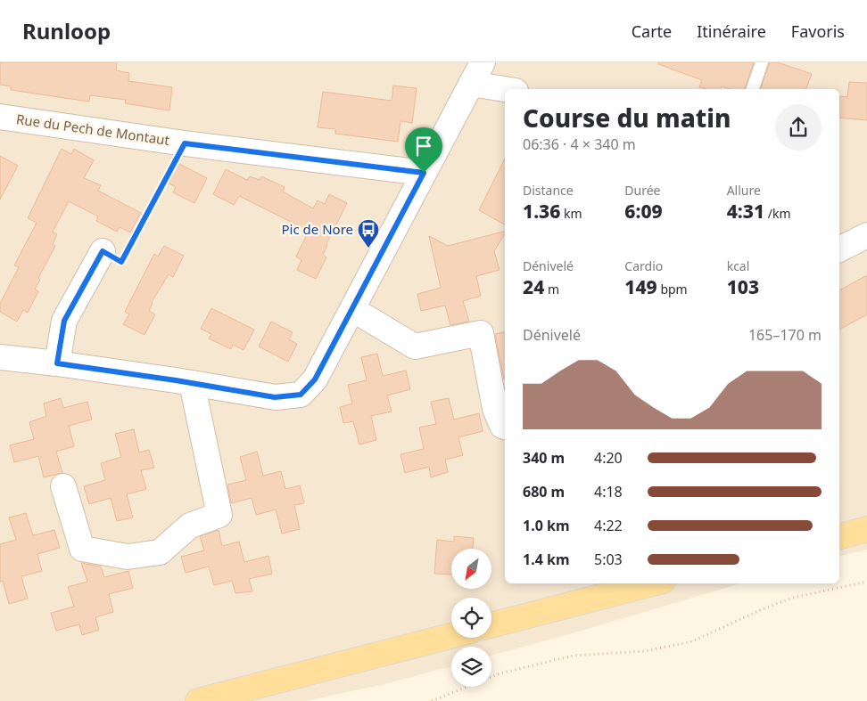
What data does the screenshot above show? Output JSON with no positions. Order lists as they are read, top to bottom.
{
  "streets": {
    "street": ["Rue du Pech de Montaut"]
  },
  "places": {
    "bus stop": ["Pic de Nore"]
  },
  "north": "bottom left",
  "page": {
    "header": "Runloop",
    "nav": ["Carte", "Itinéraire", "Favoris"],
    "heading": ["Course du matin", "06:36 · 4 × 340 m"],
    "stats": [
      ["Distance", "1.36 km"],
      ["Durée", "6:09"],
      ["Allure", "4:31 /km"],
      ["Dénivelé", "24 m"],
      ["Cardio", "149 bpm"],
      ["kcal", "103"]
    ],
    "chart": ["Dénivelé", "165–170 m"],
    "list": [
      {
        "name": "340 m",
        "note": "4:20"
      },
      {
        "name": "680 m",
        "note": "4:18"
      },
      {
        "name": "1.0 km",
        "note": "4:22"
      },
      {
        "name": "1.4 km",
        "note": "5:03"
      }
    ]
  }
}
